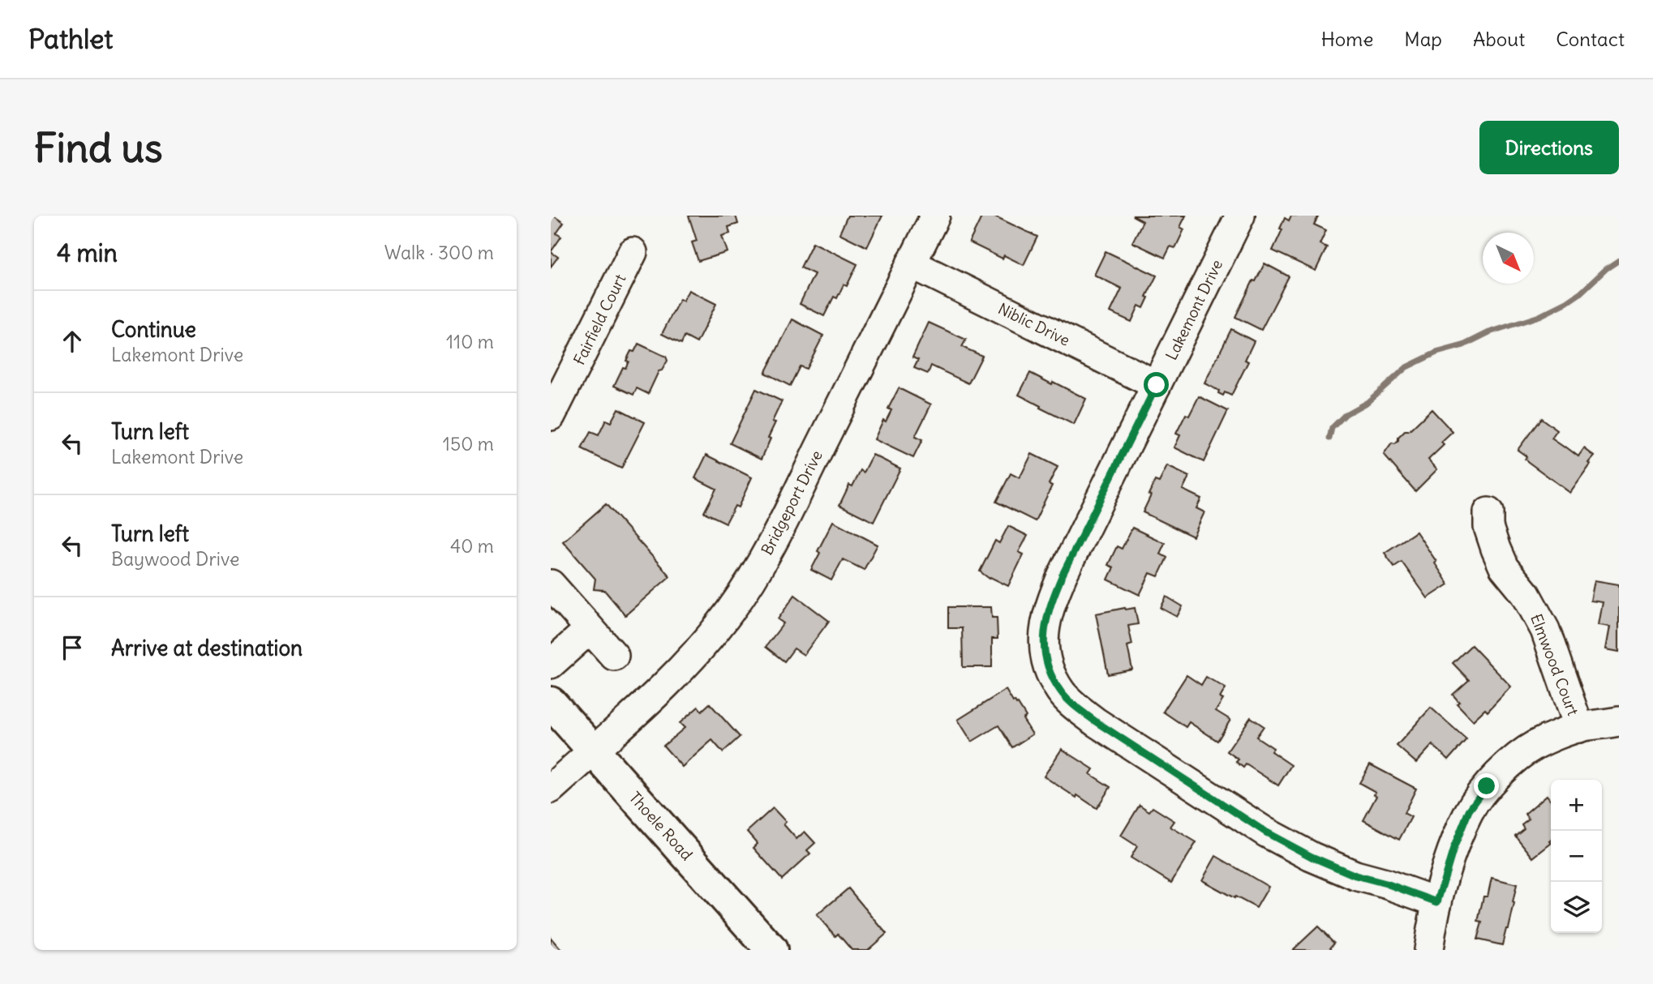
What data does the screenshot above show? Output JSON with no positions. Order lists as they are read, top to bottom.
{
  "streets": {
    "main road": ["Thoele Road"],
    "street": [
      "Lakemont Drive",
      "Fairfield Court",
      "Niblic Drive",
      "Bridgeport Drive",
      "Elmwood Court"
    ]
  },
  "crossings": [
    ["Lakemont Drive", "Niblic Drive"],
    ["Niblic Drive", "Bridgeport Drive"],
    ["Bridgeport Drive", "Thoele Road"]
  ],
  "north": "bottom right",
  "page": {
    "header": "Pathlet",
    "nav": [
      "Home",
      "Map",
      "About",
      "Contact"
    ],
    "buttons": "Directions",
    "title": "Find us",
    "heading": ["4 min", "Walk · 300 m"],
    "list": [
      ["Continue", "Lakemont Drive", "110 m"],
      ["Turn left", "Lakemont Drive", "150 m"],
      ["Turn left", "Baywood Drive", "40 m"],
      "Arrive at destination"
    ],
    "map_buttons": ["+", "−"]
  }
}
